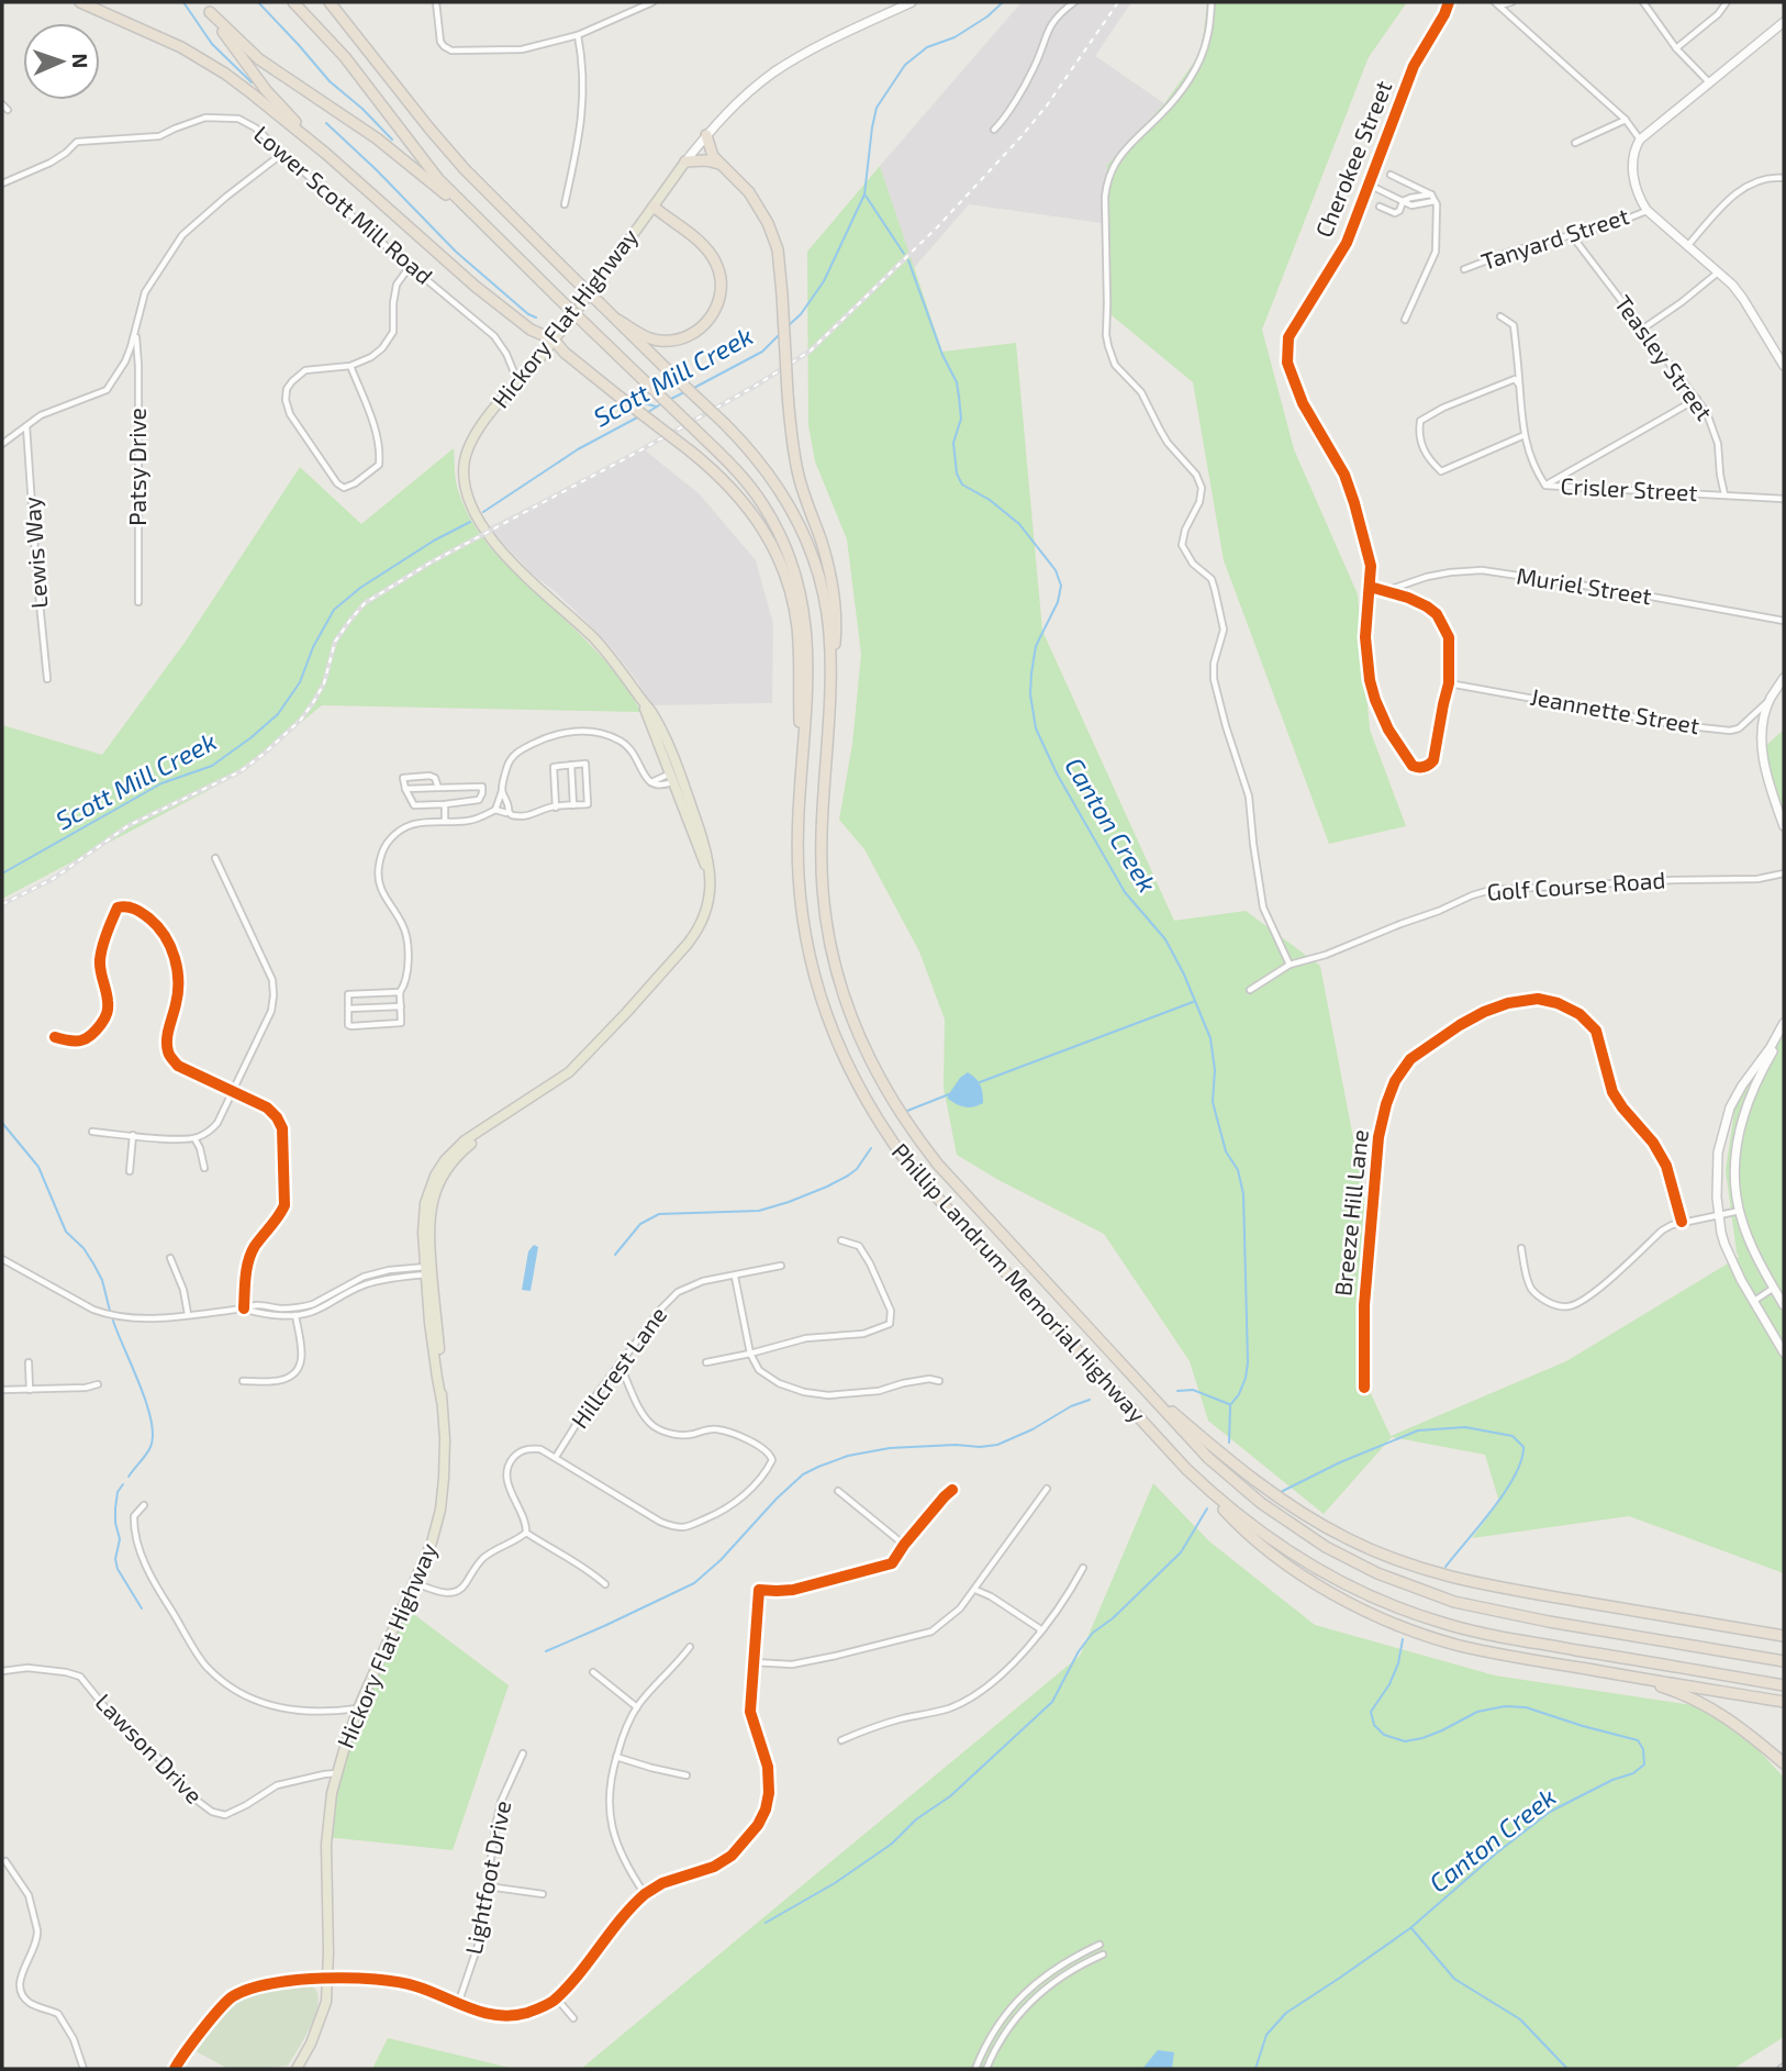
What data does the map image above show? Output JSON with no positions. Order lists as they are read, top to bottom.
{
  "streets": {
    "highway": ["Phillip Landrum Memorial Highway"],
    "main road": ["Hickory Flat Highway"],
    "street": [
      "Cherokee Street",
      "Lower Scott Mill Road",
      "Tanyard Street",
      "Teasley Street",
      "Patsy Drive",
      "Crisler Street",
      "Lewis Way",
      "Muriel Street",
      "Jeannette Street",
      "Golf Course Road",
      "Breeze Hill Lane",
      "Hillcrest Lane",
      "Lawson Drive",
      "Lightfoot Drive"
    ]
  },
  "crossings": [
    ["Cherokee Street", "Jeannette Street"],
    ["Lower Scott Mill Road", "Hickory Flat Highway"],
    ["Tanyard Street", "Teasley Street"],
    ["Hickory Flat Highway", "Lawson Drive"],
    ["Teasley Street", "Crisler Street"]
  ],
  "water": ["Scott Mill Creek", "Canton Creek"],
  "north": "right"
}
